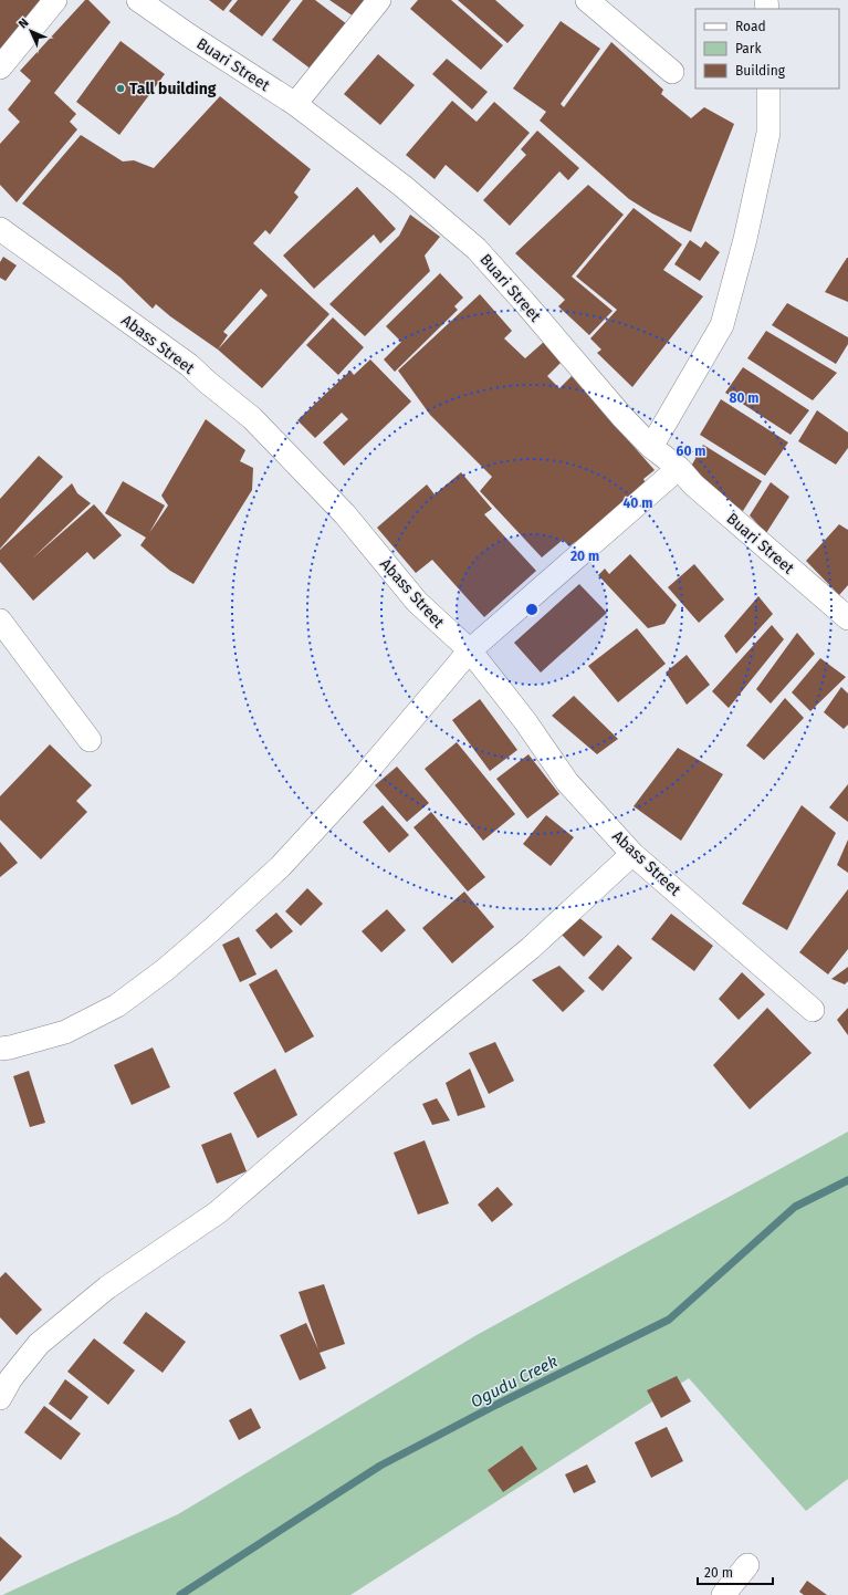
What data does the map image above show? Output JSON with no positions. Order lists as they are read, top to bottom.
{
  "streets": {
    "street": ["Buari Street", "Abass Street"]
  },
  "water": ["Ogudu Creek"],
  "places": ["Tall building"],
  "legend": ["Road", "Park", "Building"],
  "scale_bar": "20 m",
  "north": "top left",
  "rings": [
    "80 m",
    "60 m",
    "40 m",
    "20 m"
  ]
}
